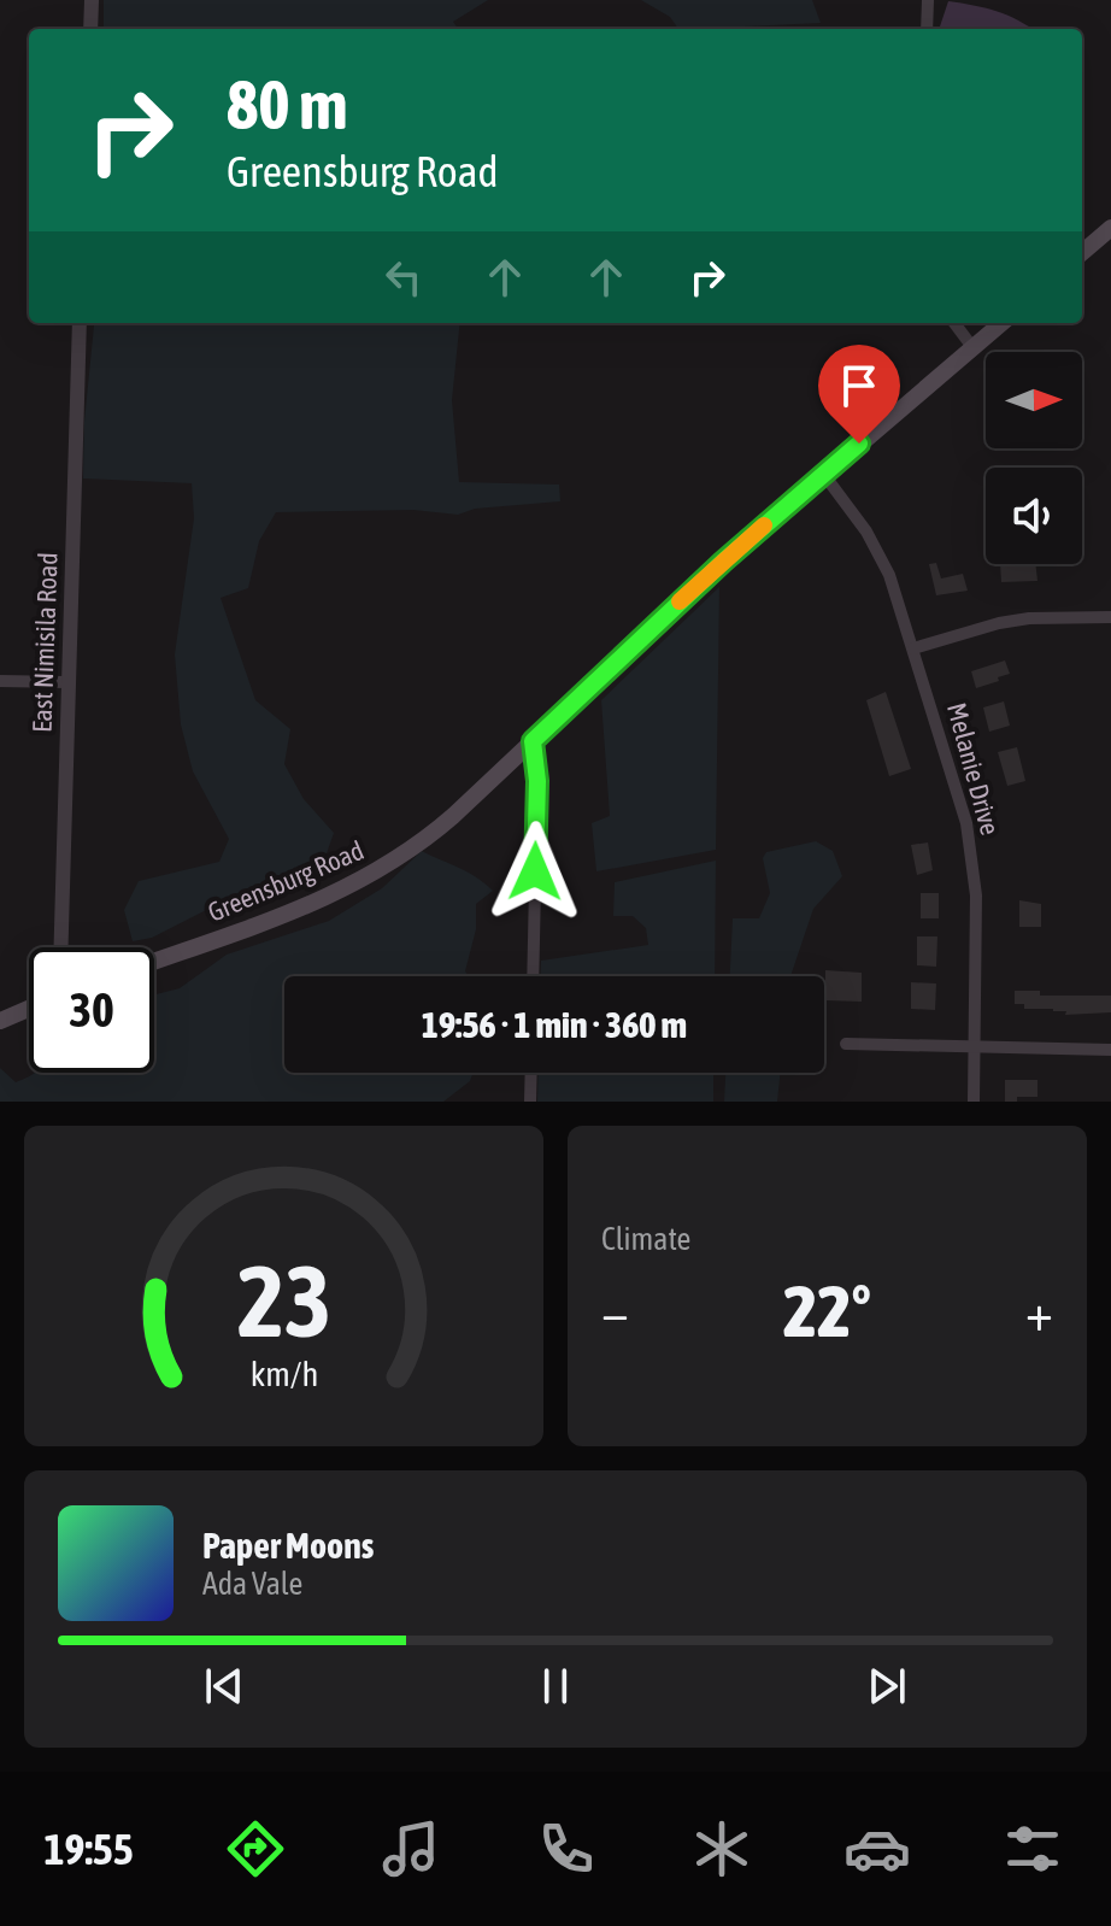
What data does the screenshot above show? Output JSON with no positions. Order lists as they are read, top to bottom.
{
  "streets": {
    "main road": ["Greensburg Road"],
    "street": ["East Nimisila Road", "Melanie Drive"]
  },
  "crossings": [
    ["Melanie Drive", "Greensburg Road"]
  ],
  "north": "right",
  "page": {
    "turn": ["80 m", "Greensburg Road"],
    "limit": "30",
    "trip": "19:56 · 1 min · 360 m",
    "tile": "Climate",
    "heat": ["−", "22°", "+"],
    "song": ["Paper Moons", "Ada Vale"],
    "tabs": "19:55",
    "gauge": ["23", "km/h"]
  }
}
